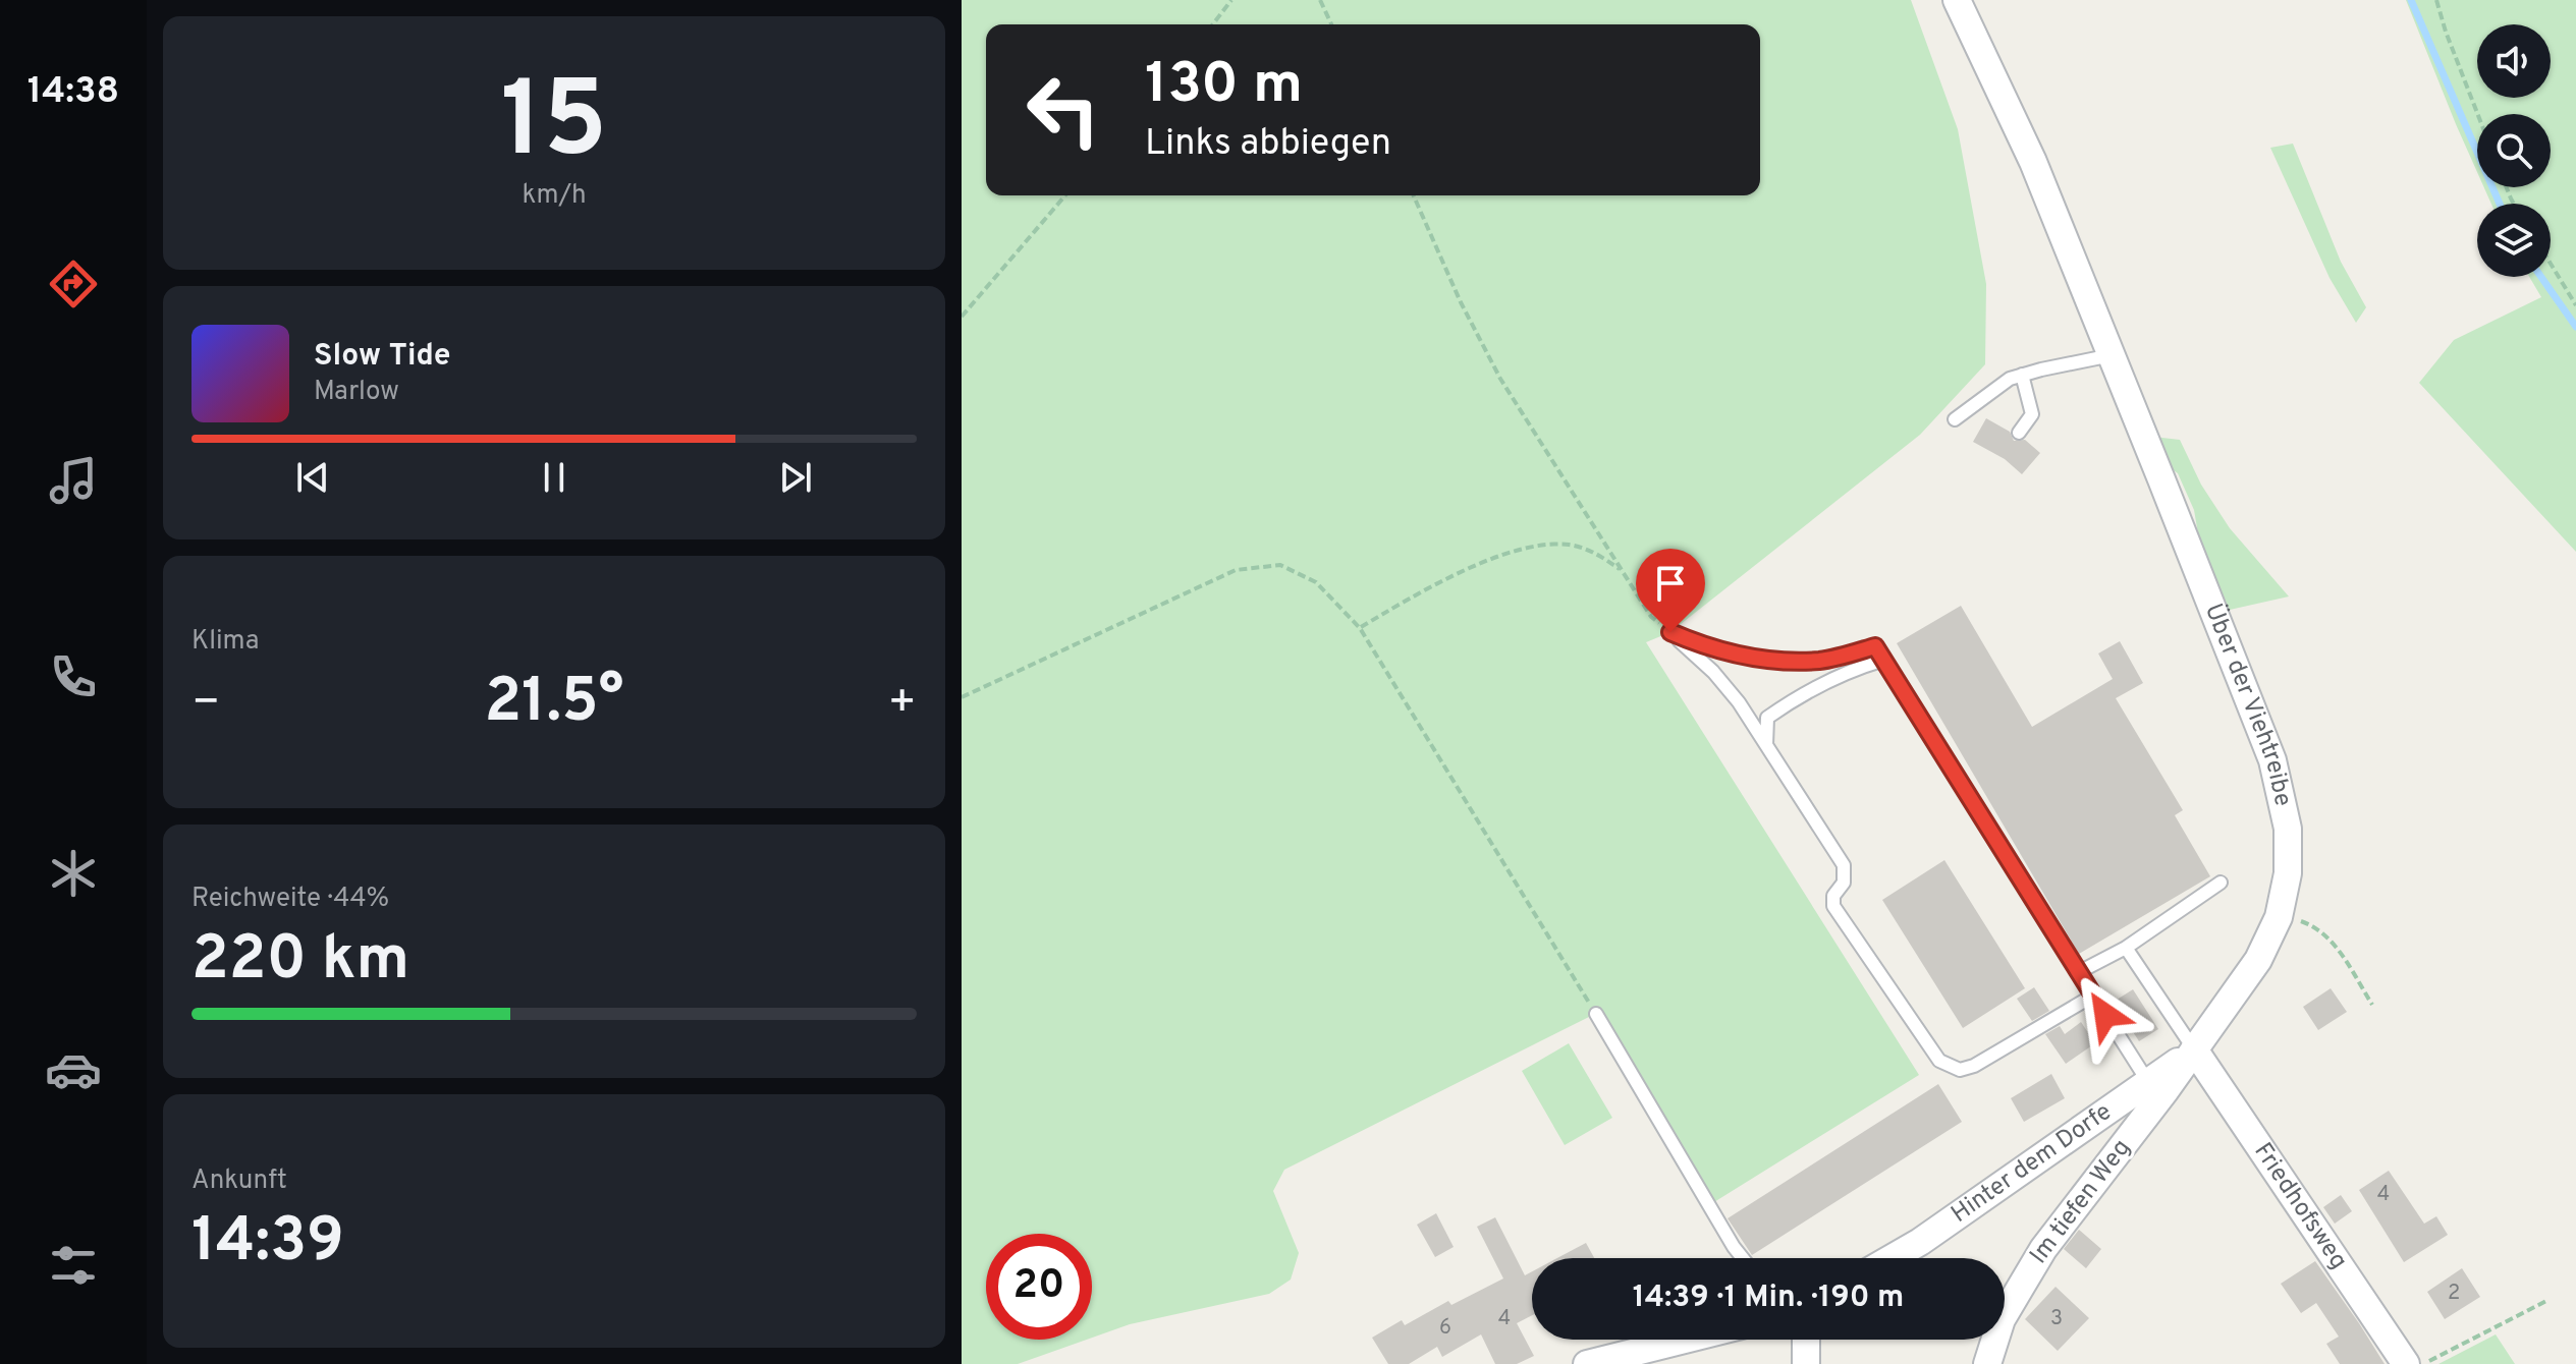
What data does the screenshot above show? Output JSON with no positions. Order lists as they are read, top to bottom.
{
  "streets": {
    "street": [
      "Über der Viehtreibe",
      "Hinter dem Dorfe",
      "Im tiefen Weg",
      "Friedhofsweg"
    ]
  },
  "crossings": [
    ["Über der Viehtreibe", "Hinter dem Dorfe"],
    ["Über der Viehtreibe", "Im tiefen Weg"],
    ["Über der Viehtreibe", "Friedhofsweg"],
    ["Hinter dem Dorfe", "Im tiefen Weg"],
    ["Hinter dem Dorfe", "Friedhofsweg"],
    ["Im tiefen Weg", "Friedhofsweg"]
  ],
  "house_numbers": [
    "4",
    "2",
    "4",
    "3",
    "6"
  ],
  "page": {
    "tabs": "14:38",
    "tile": [
      ["15", "km/h"],
      "Klima",
      ["Reichweite · 44%", "220 km"],
      ["Ankunft", "14:39"]
    ],
    "turn": ["130 m", "Links abbiegen"],
    "song": ["Slow Tide", "Marlow"],
    "heat": ["−", "21.5°", "+"],
    "limit": "20",
    "trip": "14:39 · 1 Min. · 190 m"
  }
}
